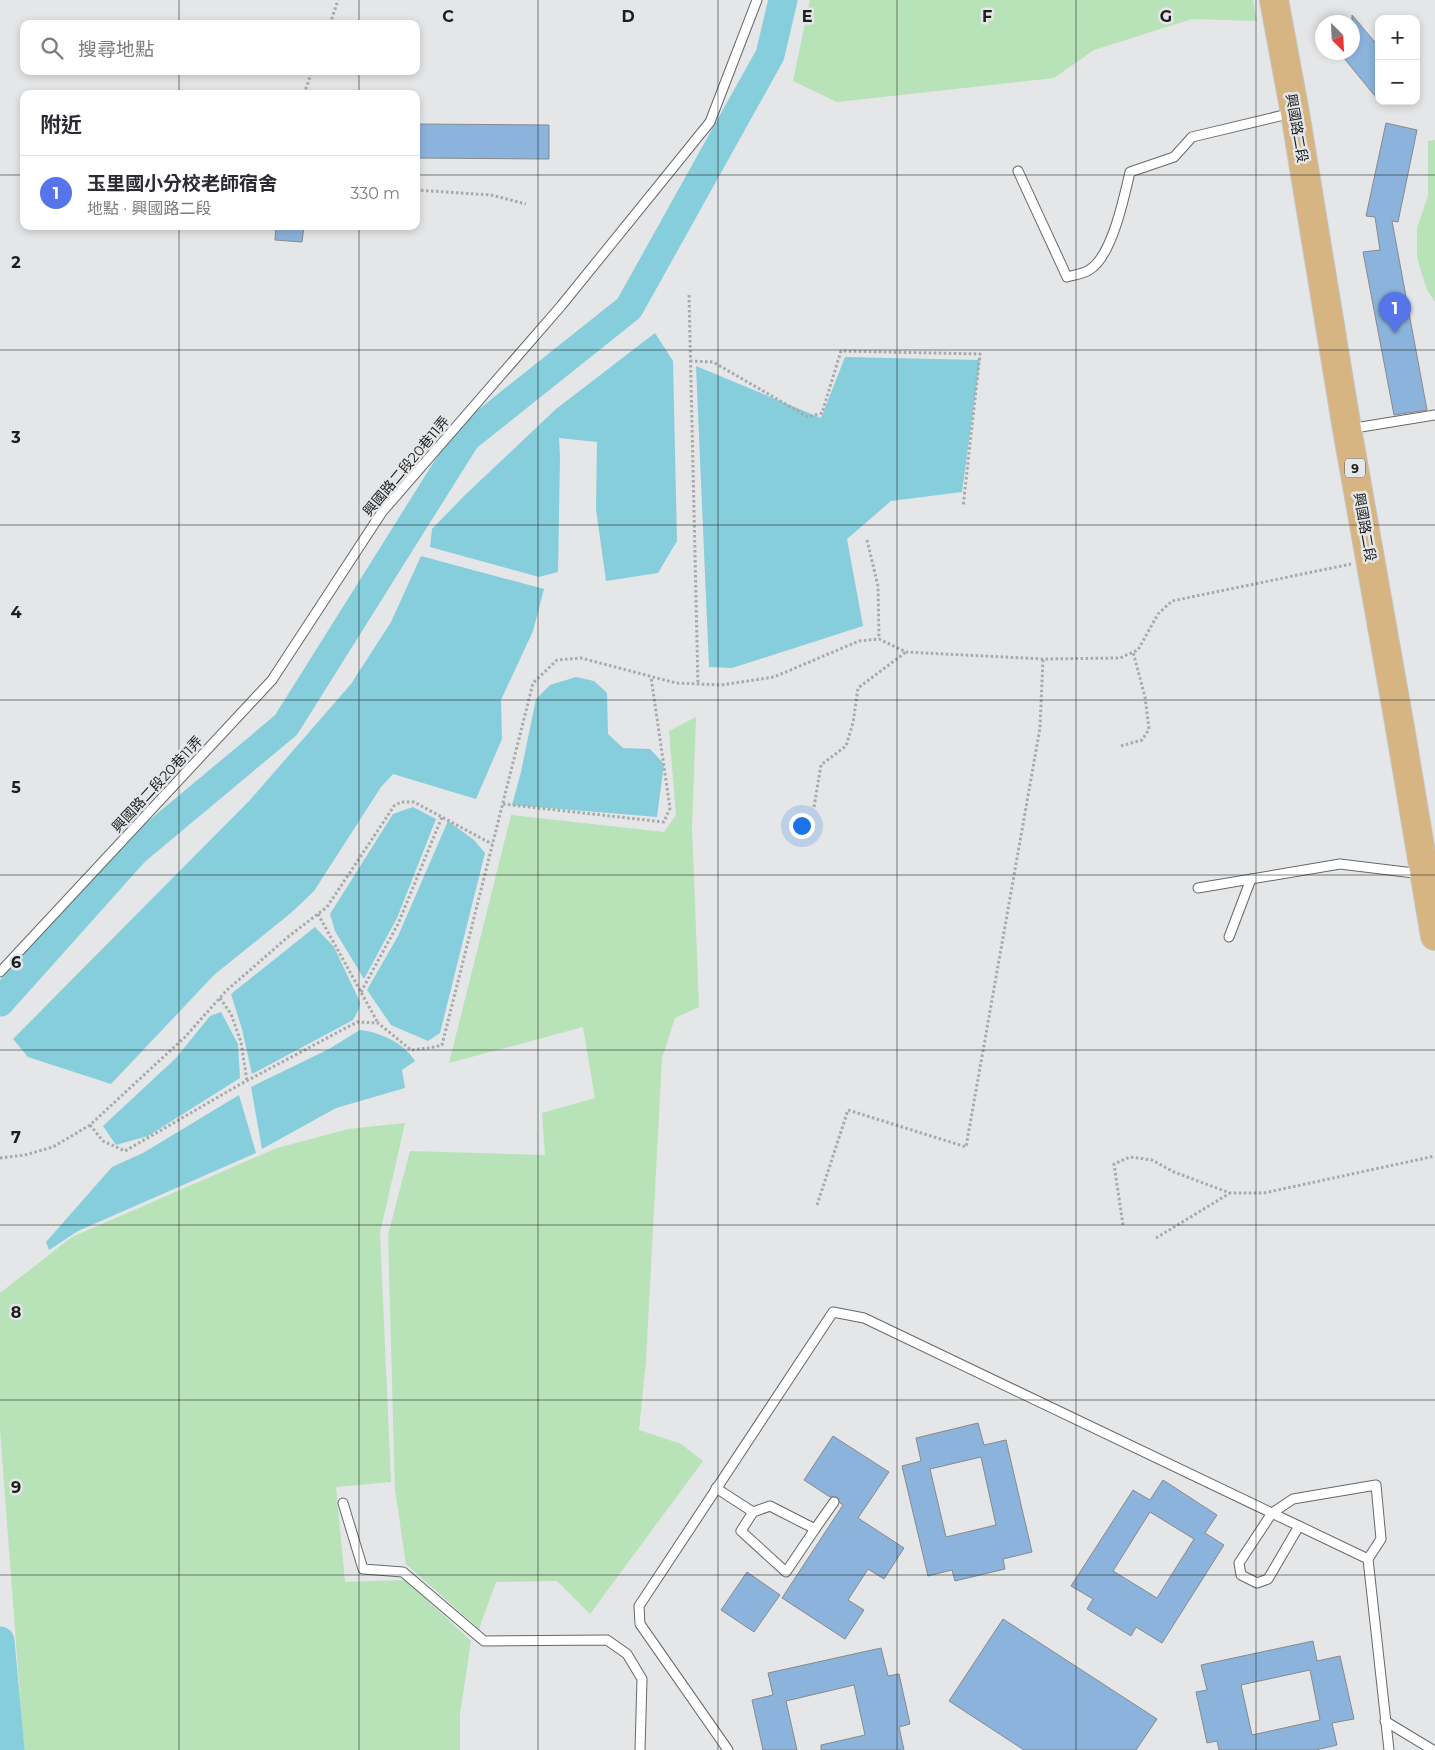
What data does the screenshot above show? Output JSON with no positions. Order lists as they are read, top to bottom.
{
  "streets": {
    "main road": ["興國路二段", "9"],
    "lane": ["興國路二段20巷11弄"]
  },
  "north": "bottom right",
  "page": {
    "map_buttons": ["+", "−"],
    "search": "搜尋地點",
    "heading": "附近",
    "list": [
      {
        "mark": "1",
        "name": "玉里國小分校老師宿舍",
        "note": "地點 · 興國路二段",
        "value": "330 m"
      }
    ],
    "pins": "1"
  },
  "grid": {
    "columns": [
      "C",
      "D",
      "E",
      "F",
      "G"
    ],
    "rows": [
      "2",
      "3",
      "4",
      "5",
      "6",
      "7",
      "8",
      "9"
    ]
  }
}
